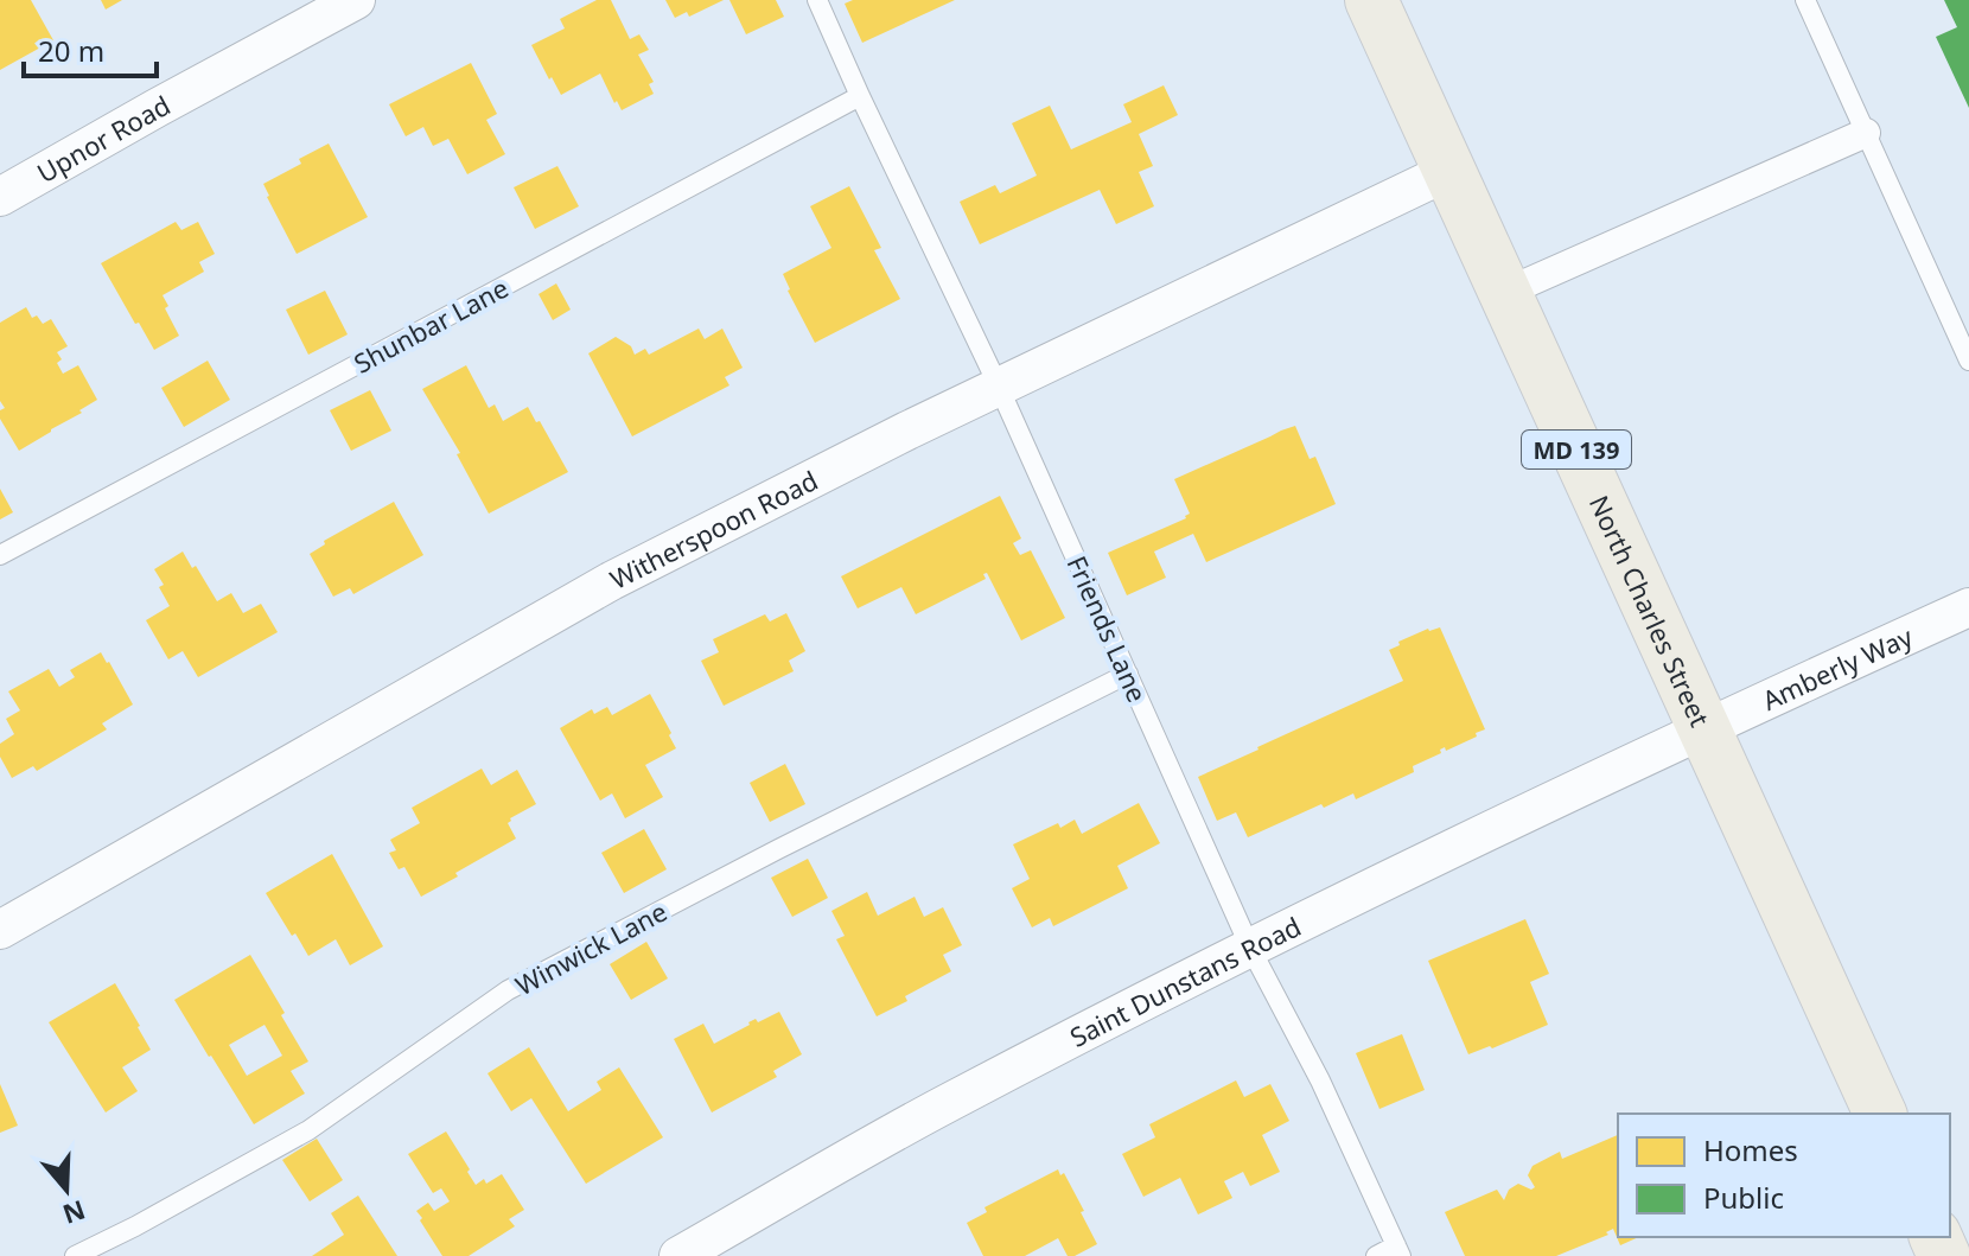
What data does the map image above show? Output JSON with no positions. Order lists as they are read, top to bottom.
{
  "streets": {
    "main road": ["MD 139", "North Charles Street"],
    "street": [
      "Upnor Road",
      "Witherspoon Road",
      "Amberly Way",
      "Saint Dunstans Road"
    ],
    "lane": ["Shunbar Lane", "Friends Lane", "Winwick Lane"]
  },
  "crossings": [
    ["Shunbar Lane", "Friends Lane"],
    ["Witherspoon Road", "North Charles Street"],
    ["Witherspoon Road", "Friends Lane"],
    ["North Charles Street", "Amberly Way"],
    ["North Charles Street", "Saint Dunstans Road"],
    ["Friends Lane", "Winwick Lane"],
    ["Friends Lane", "Saint Dunstans Road"],
    ["Amberly Way", "Saint Dunstans Road"]
  ],
  "legend": ["Homes", "Public"],
  "scale_bar": "20 m",
  "north": "bottom"
}
